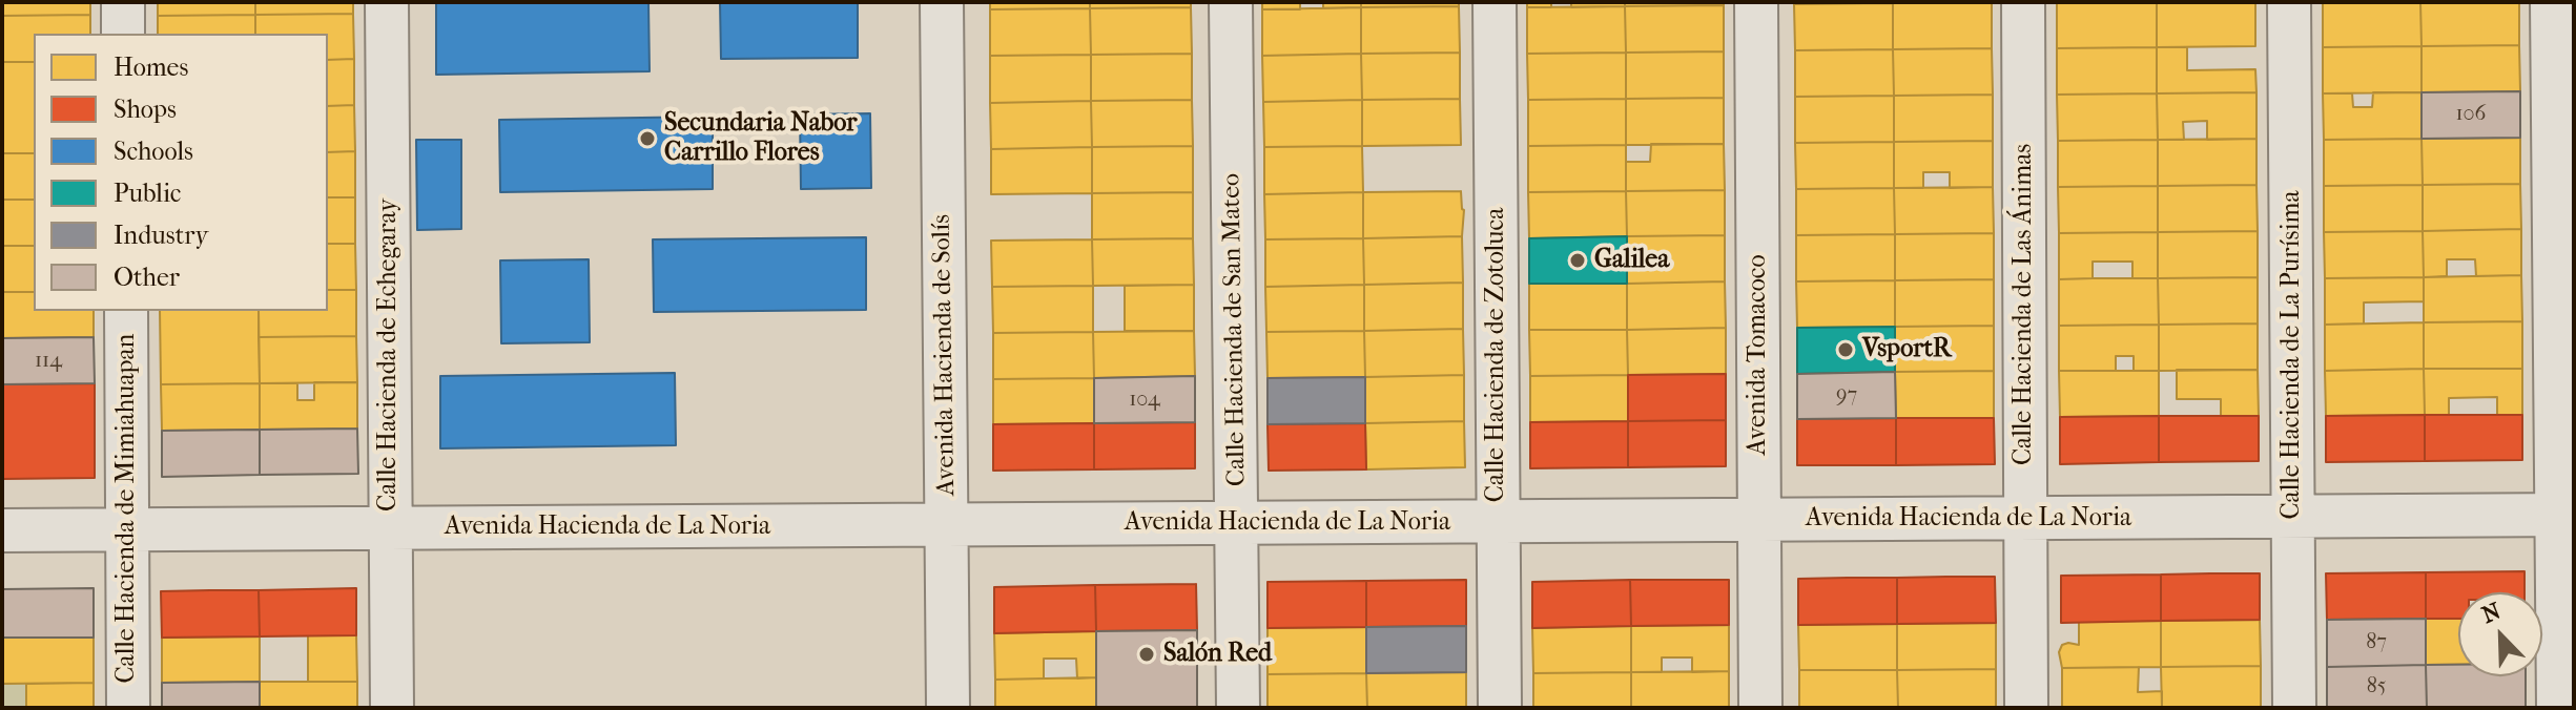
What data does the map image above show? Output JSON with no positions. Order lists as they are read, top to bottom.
{
  "streets": {
    "street": [
      "Calle Hacienda de Las Ánimas",
      "Calle Hacienda de San Mateo",
      "Calle Hacienda de Echegaray",
      "Avenida Hacienda de Solís",
      "Calle Hacienda de Zotoluca",
      "Avenida Tomacoco",
      "Calle Hacienda de La Purísima",
      "Calle Hacienda de Mimiahuapan",
      "Avenida Hacienda de La Noria"
    ]
  },
  "crossings": [
    ["Calle Hacienda de Las Ánimas", "Avenida Hacienda de La Noria"],
    ["Calle Hacienda de San Mateo", "Avenida Hacienda de La Noria"],
    ["Calle Hacienda de Echegaray", "Avenida Hacienda de La Noria"],
    ["Avenida Hacienda de Solís", "Avenida Hacienda de La Noria"],
    ["Calle Hacienda de Zotoluca", "Avenida Hacienda de La Noria"],
    ["Avenida Tomacoco", "Avenida Hacienda de La Noria"],
    ["Calle Hacienda de La Purísima", "Avenida Hacienda de La Noria"],
    ["Calle Hacienda de Mimiahuapan", "Avenida Hacienda de La Noria"]
  ],
  "places": [
    "Secundaria Nabor Carrillo Flores",
    "Galilea",
    "VsportR",
    "Salón Red"
  ],
  "house_numbers": [
    "106",
    "114",
    "97",
    "104",
    "87",
    "85"
  ],
  "legend": [
    "Homes",
    "Shops",
    "Schools",
    "Public",
    "Industry",
    "Other"
  ],
  "north": "top left"
}
